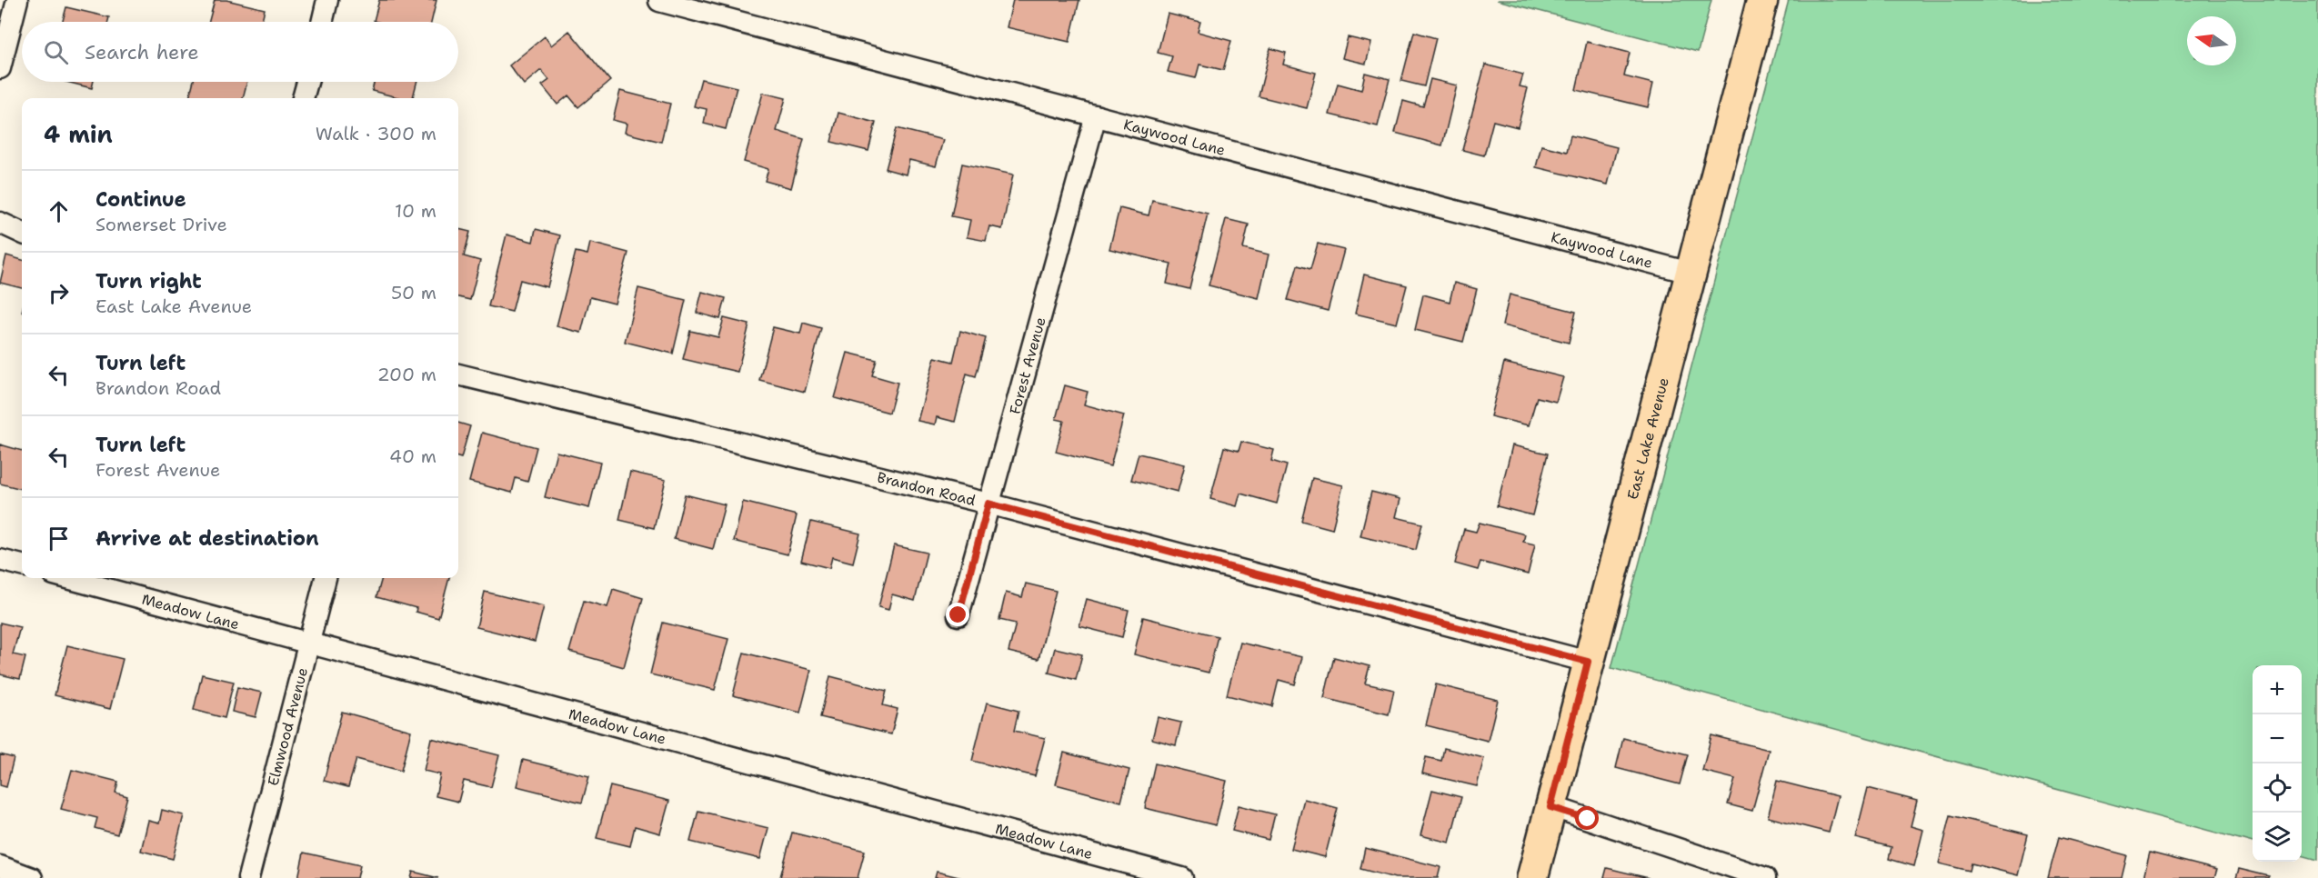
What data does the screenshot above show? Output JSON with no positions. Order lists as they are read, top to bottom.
{
  "streets": {
    "main road": ["East Lake Avenue"],
    "street": [
      "Kaywood Lane",
      "Forest Avenue",
      "Brandon Road",
      "Meadow Lane",
      "Elmwood Avenue"
    ]
  },
  "crossings": [
    ["Kaywood Lane", "Forest Avenue"],
    ["Kaywood Lane", "East Lake Avenue"],
    ["Forest Avenue", "Brandon Road"],
    ["East Lake Avenue", "Brandon Road"],
    ["Meadow Lane", "Elmwood Avenue"]
  ],
  "north": "left",
  "page": {
    "search": "Search here",
    "heading": ["4 min", "Walk · 300 m"],
    "list": [
      ["Continue", "Somerset Drive", "10 m"],
      ["Turn right", "East Lake Avenue", "50 m"],
      ["Turn left", "Brandon Road", "200 m"],
      ["Turn left", "Forest Avenue", "40 m"],
      "Arrive at destination"
    ],
    "map_buttons": ["+", "−"]
  }
}
